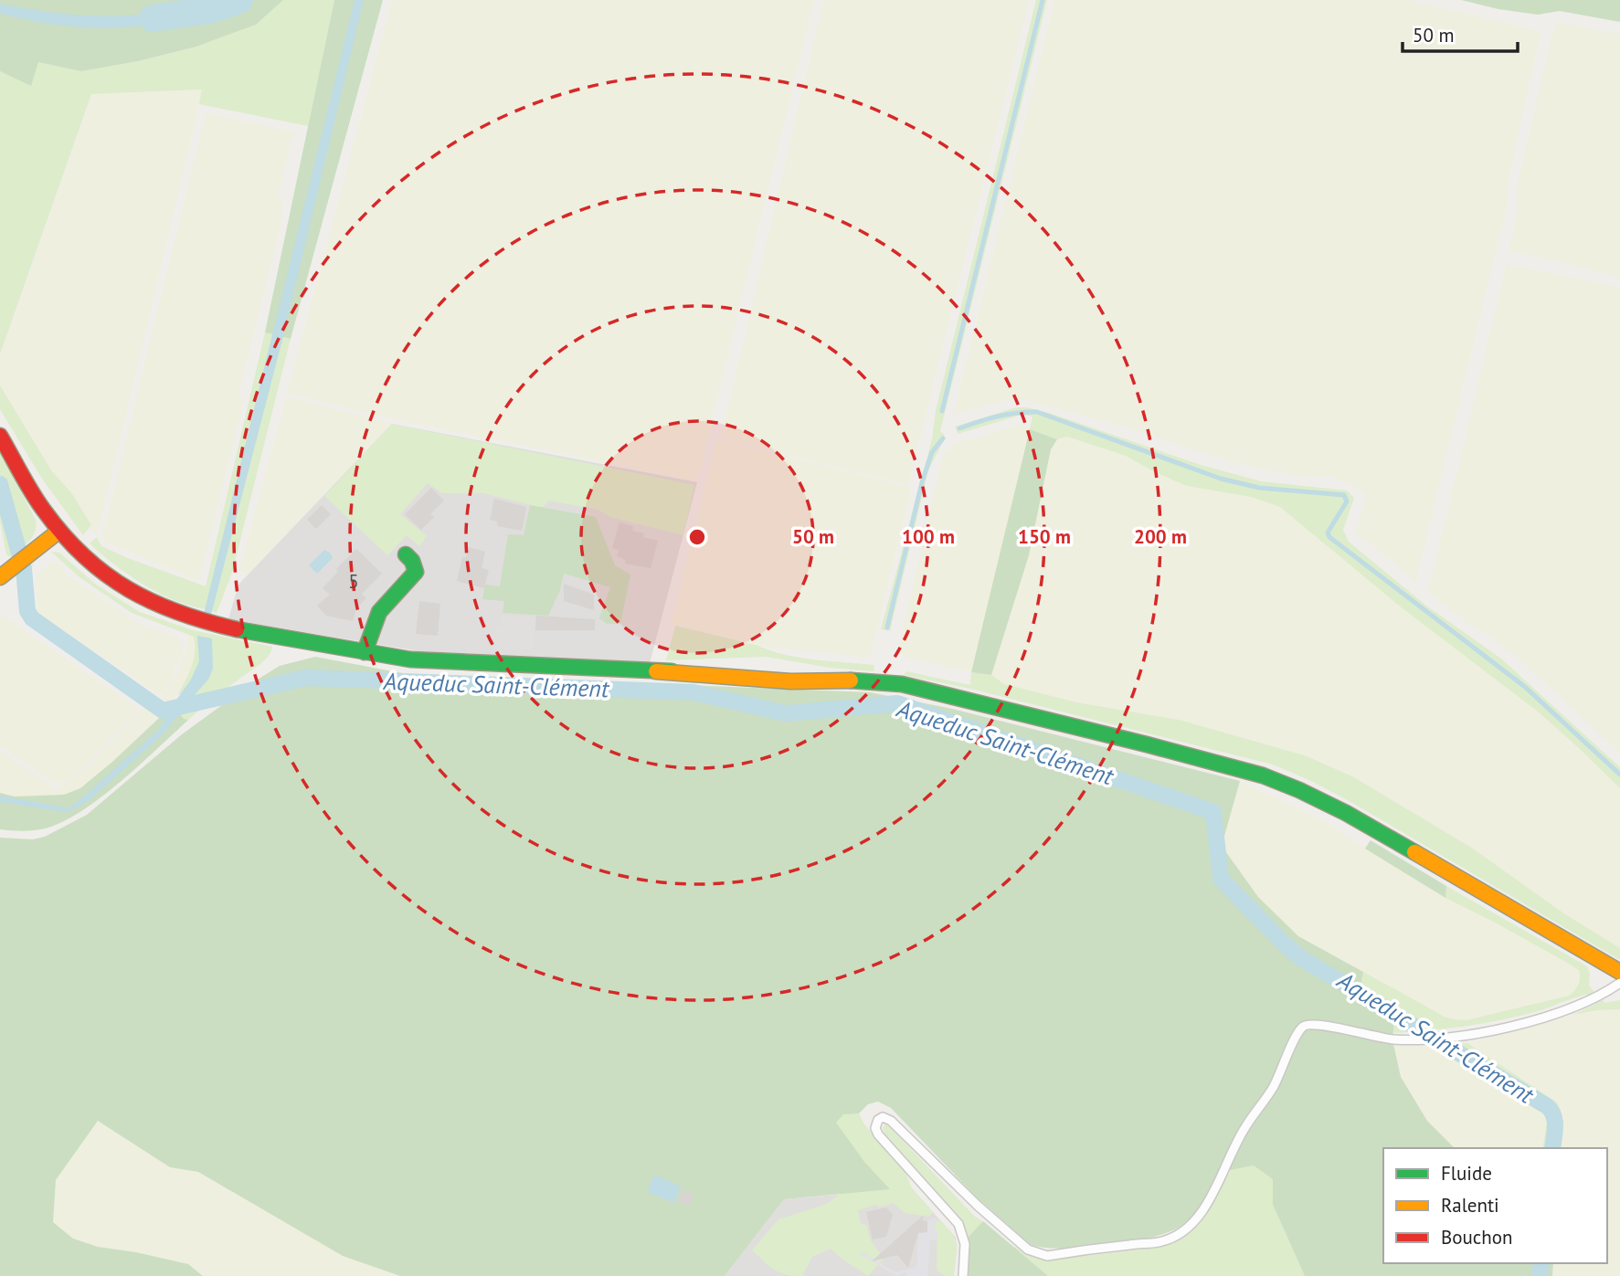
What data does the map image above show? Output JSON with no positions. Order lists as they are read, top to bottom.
{
  "water": ["Aqueduc Saint-Clément"],
  "house_numbers": ["5"],
  "legend": ["Fluide", "Ralenti", "Bouchon"],
  "scale_bar": "50 m",
  "rings": [
    "50 m",
    "100 m",
    "150 m",
    "200 m"
  ]
}
